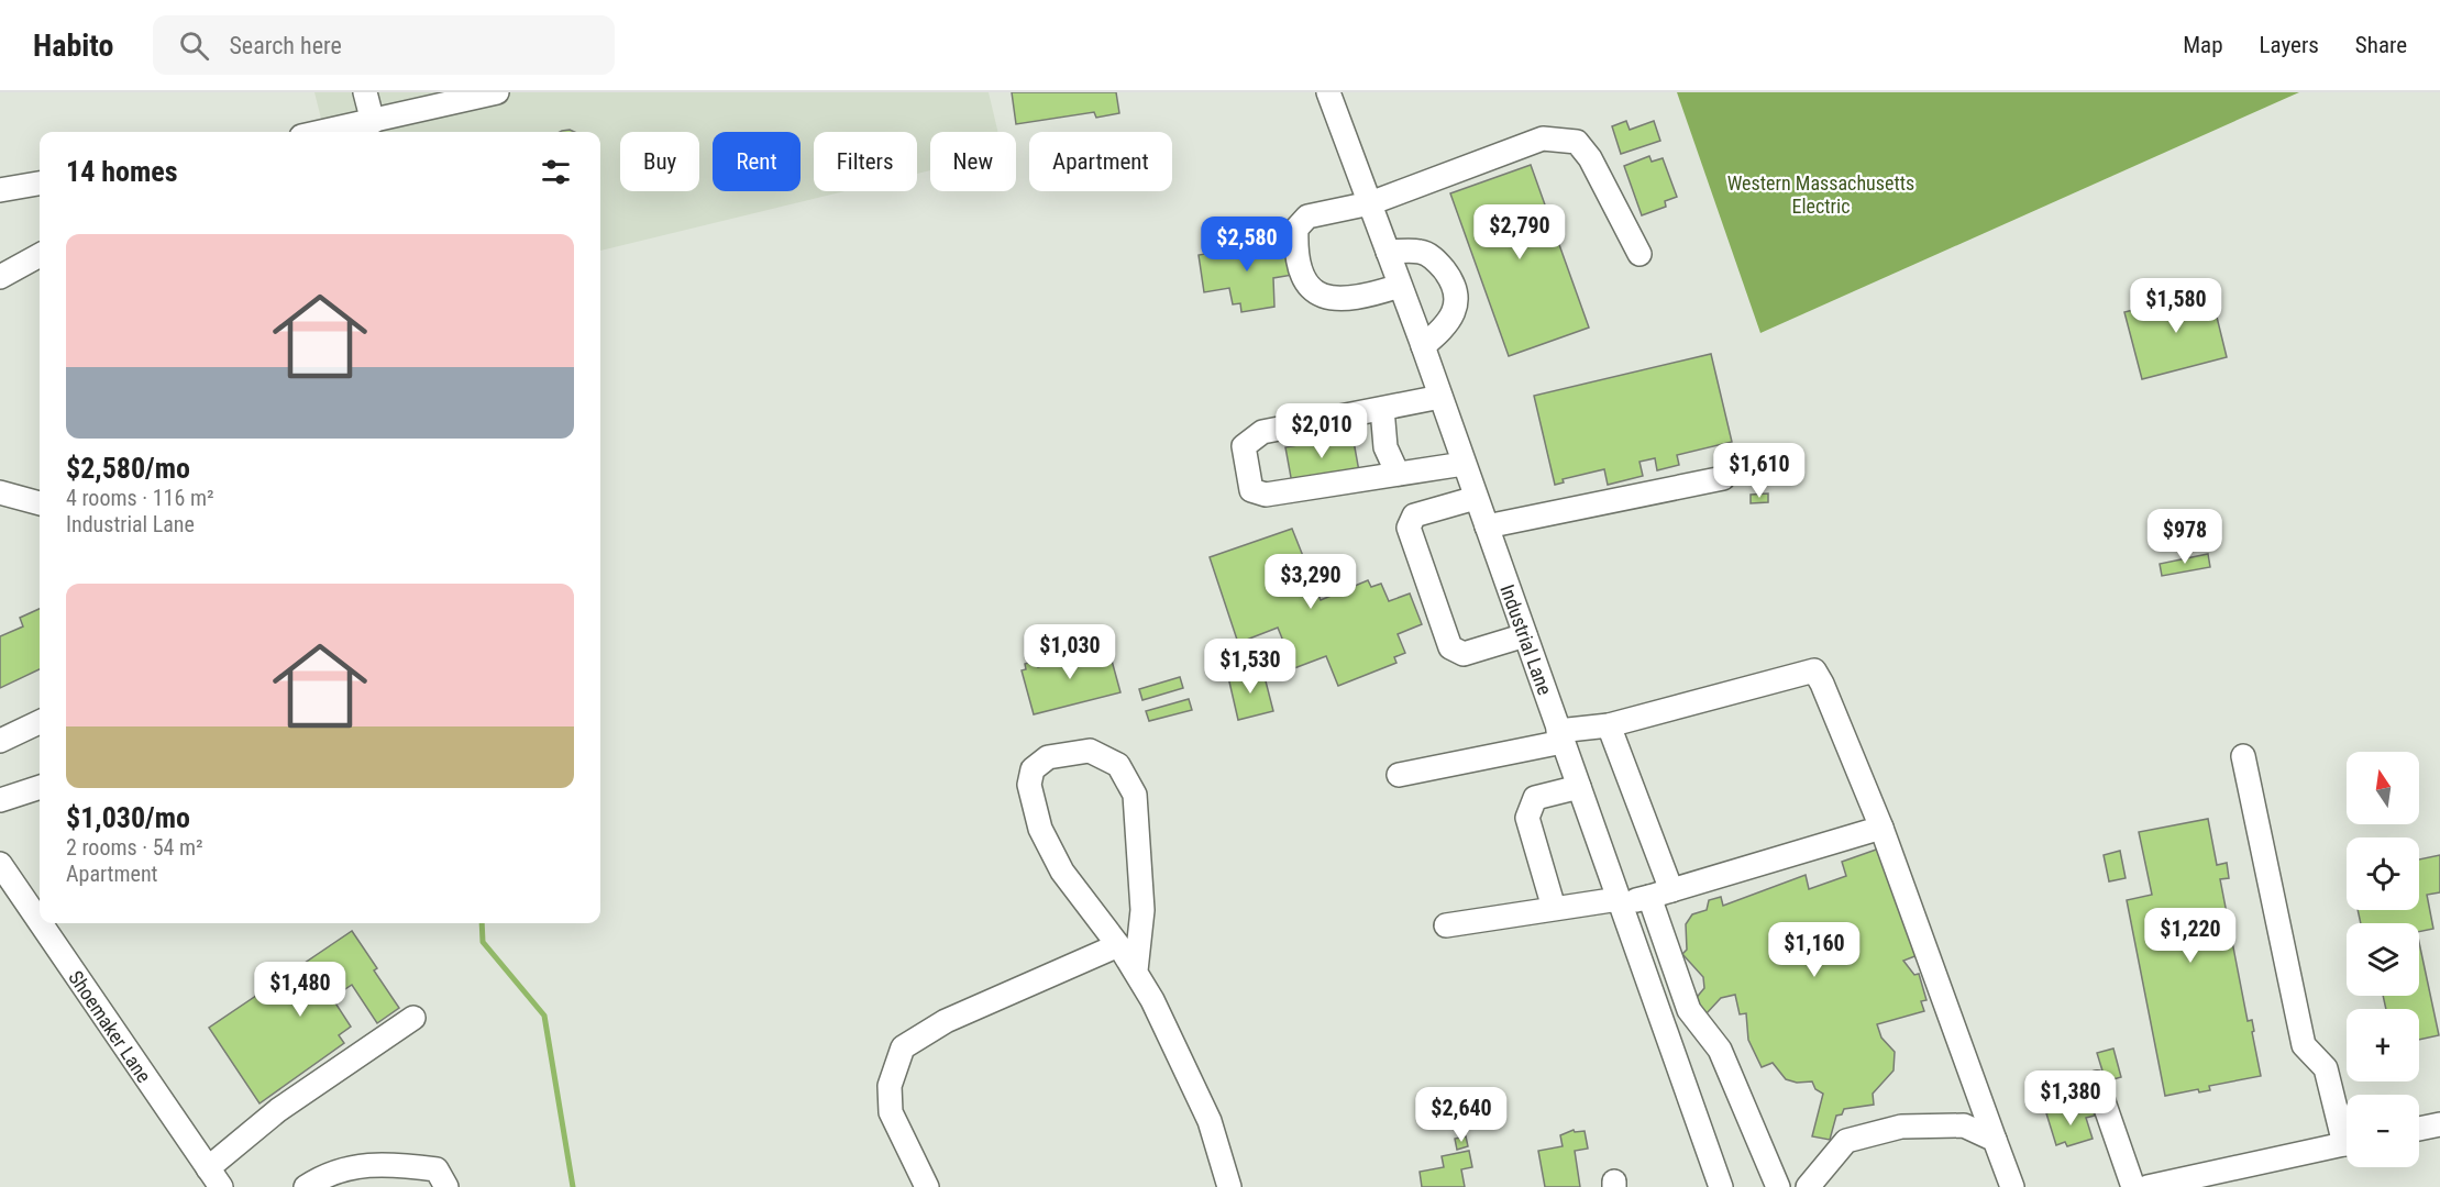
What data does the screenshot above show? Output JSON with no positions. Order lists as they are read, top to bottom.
{
  "streets": {
    "street": ["Industrial Lane", "Shoemaker Lane"]
  },
  "parks": ["Western Massachusetts Electric"],
  "north": "top",
  "page": {
    "header": "Habito",
    "search": "Search here",
    "nav": ["Map", "Layers", "Share"],
    "chip": [
      "Buy",
      "Rent",
      "Filters",
      "New",
      "Apartment"
    ],
    "heading": "14 homes",
    "price": [
      "$2,790",
      "$2,580",
      "$1,580",
      "$2,010",
      "$1,610",
      "$978",
      "$3,290",
      "$1,030",
      "$1,530",
      "$1,220",
      "$1,160",
      "$1,480",
      "$1,380",
      "$2,640"
    ],
    "list": [
      {
        "name": "$2,580/mo",
        "note": "4 rooms · 116 m² · Industrial Lane"
      },
      {
        "name": "$1,030/mo",
        "note": "2 rooms · 54 m² · Apartment"
      }
    ],
    "map_buttons": ["+", "−"]
  }
}
